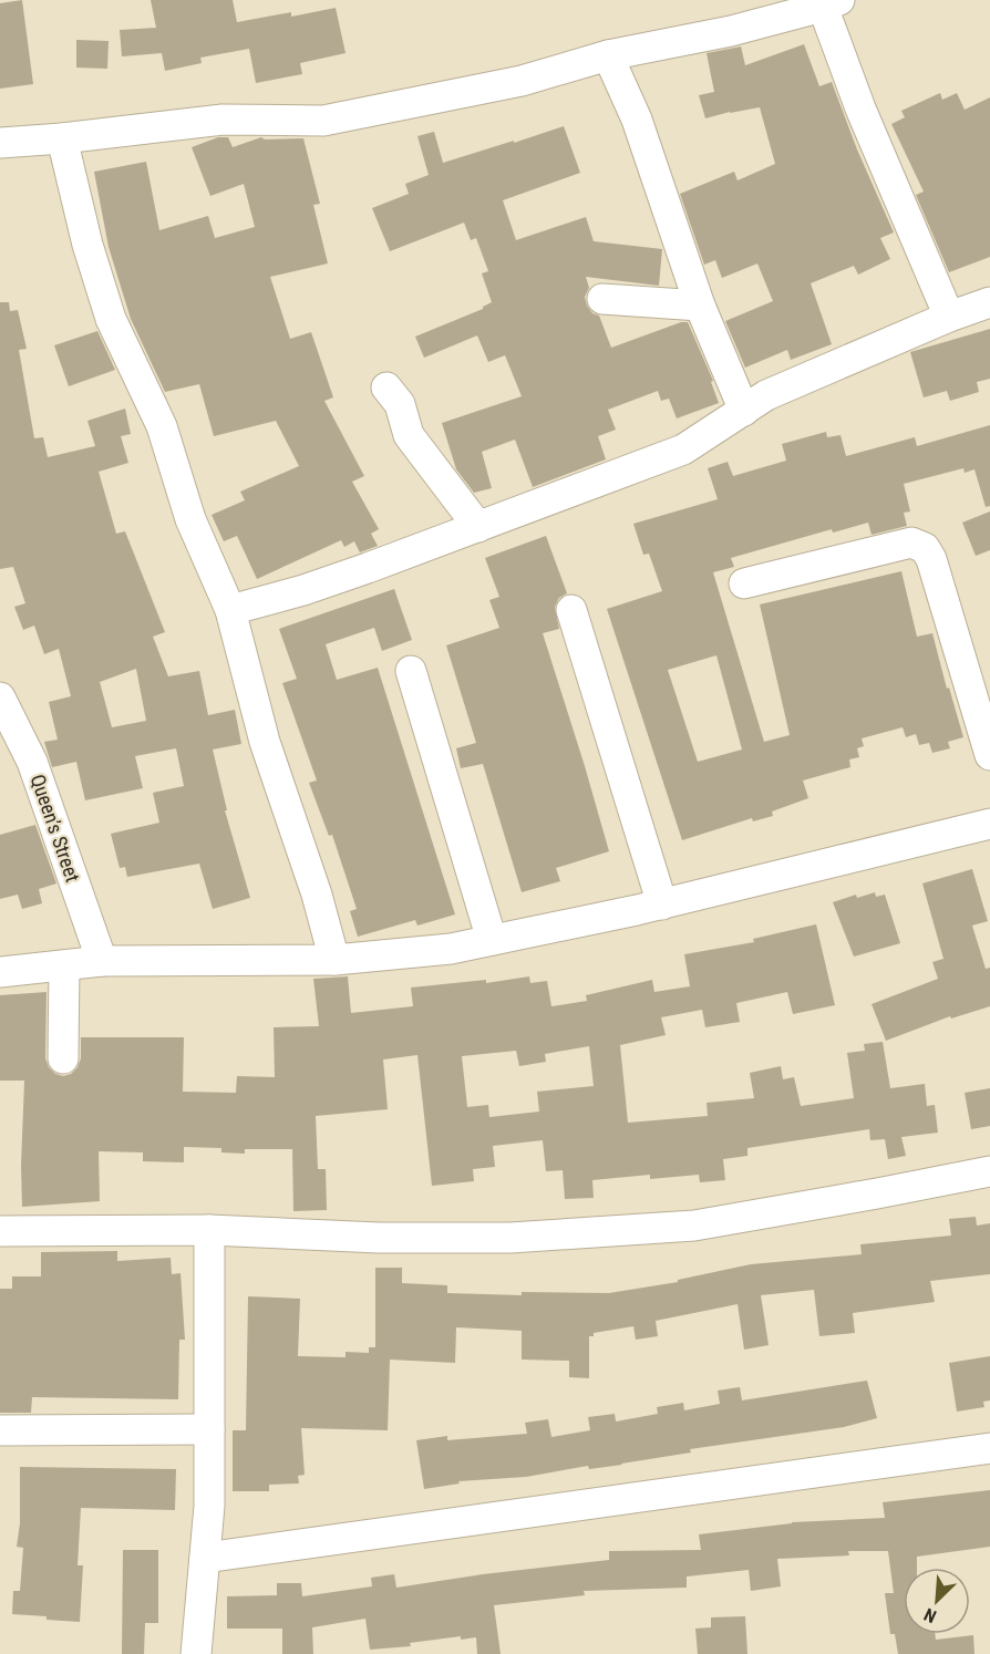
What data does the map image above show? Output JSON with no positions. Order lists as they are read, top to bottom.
{
  "streets": {
    "street": ["Queen’s Street"]
  },
  "north": "bottom left"
}
